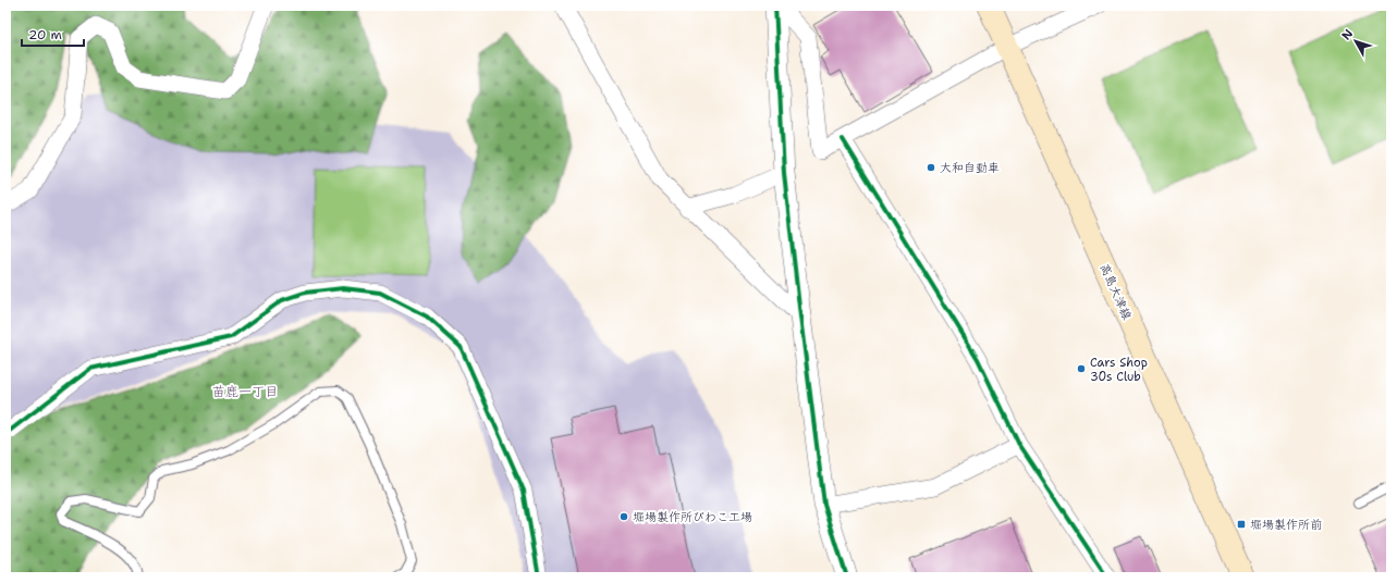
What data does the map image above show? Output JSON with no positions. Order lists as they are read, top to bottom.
{
  "streets": {
    "main road": ["高島大津線"]
  },
  "districts": ["苗鹿一丁目"],
  "places": {
    "other": ["大和自動車", "Cars Shop 30s Club", "堀場製作所びわこ工場"],
    "transit": ["堀場製作所前"]
  },
  "scale_bar": "20 m",
  "north": "top left"
}
